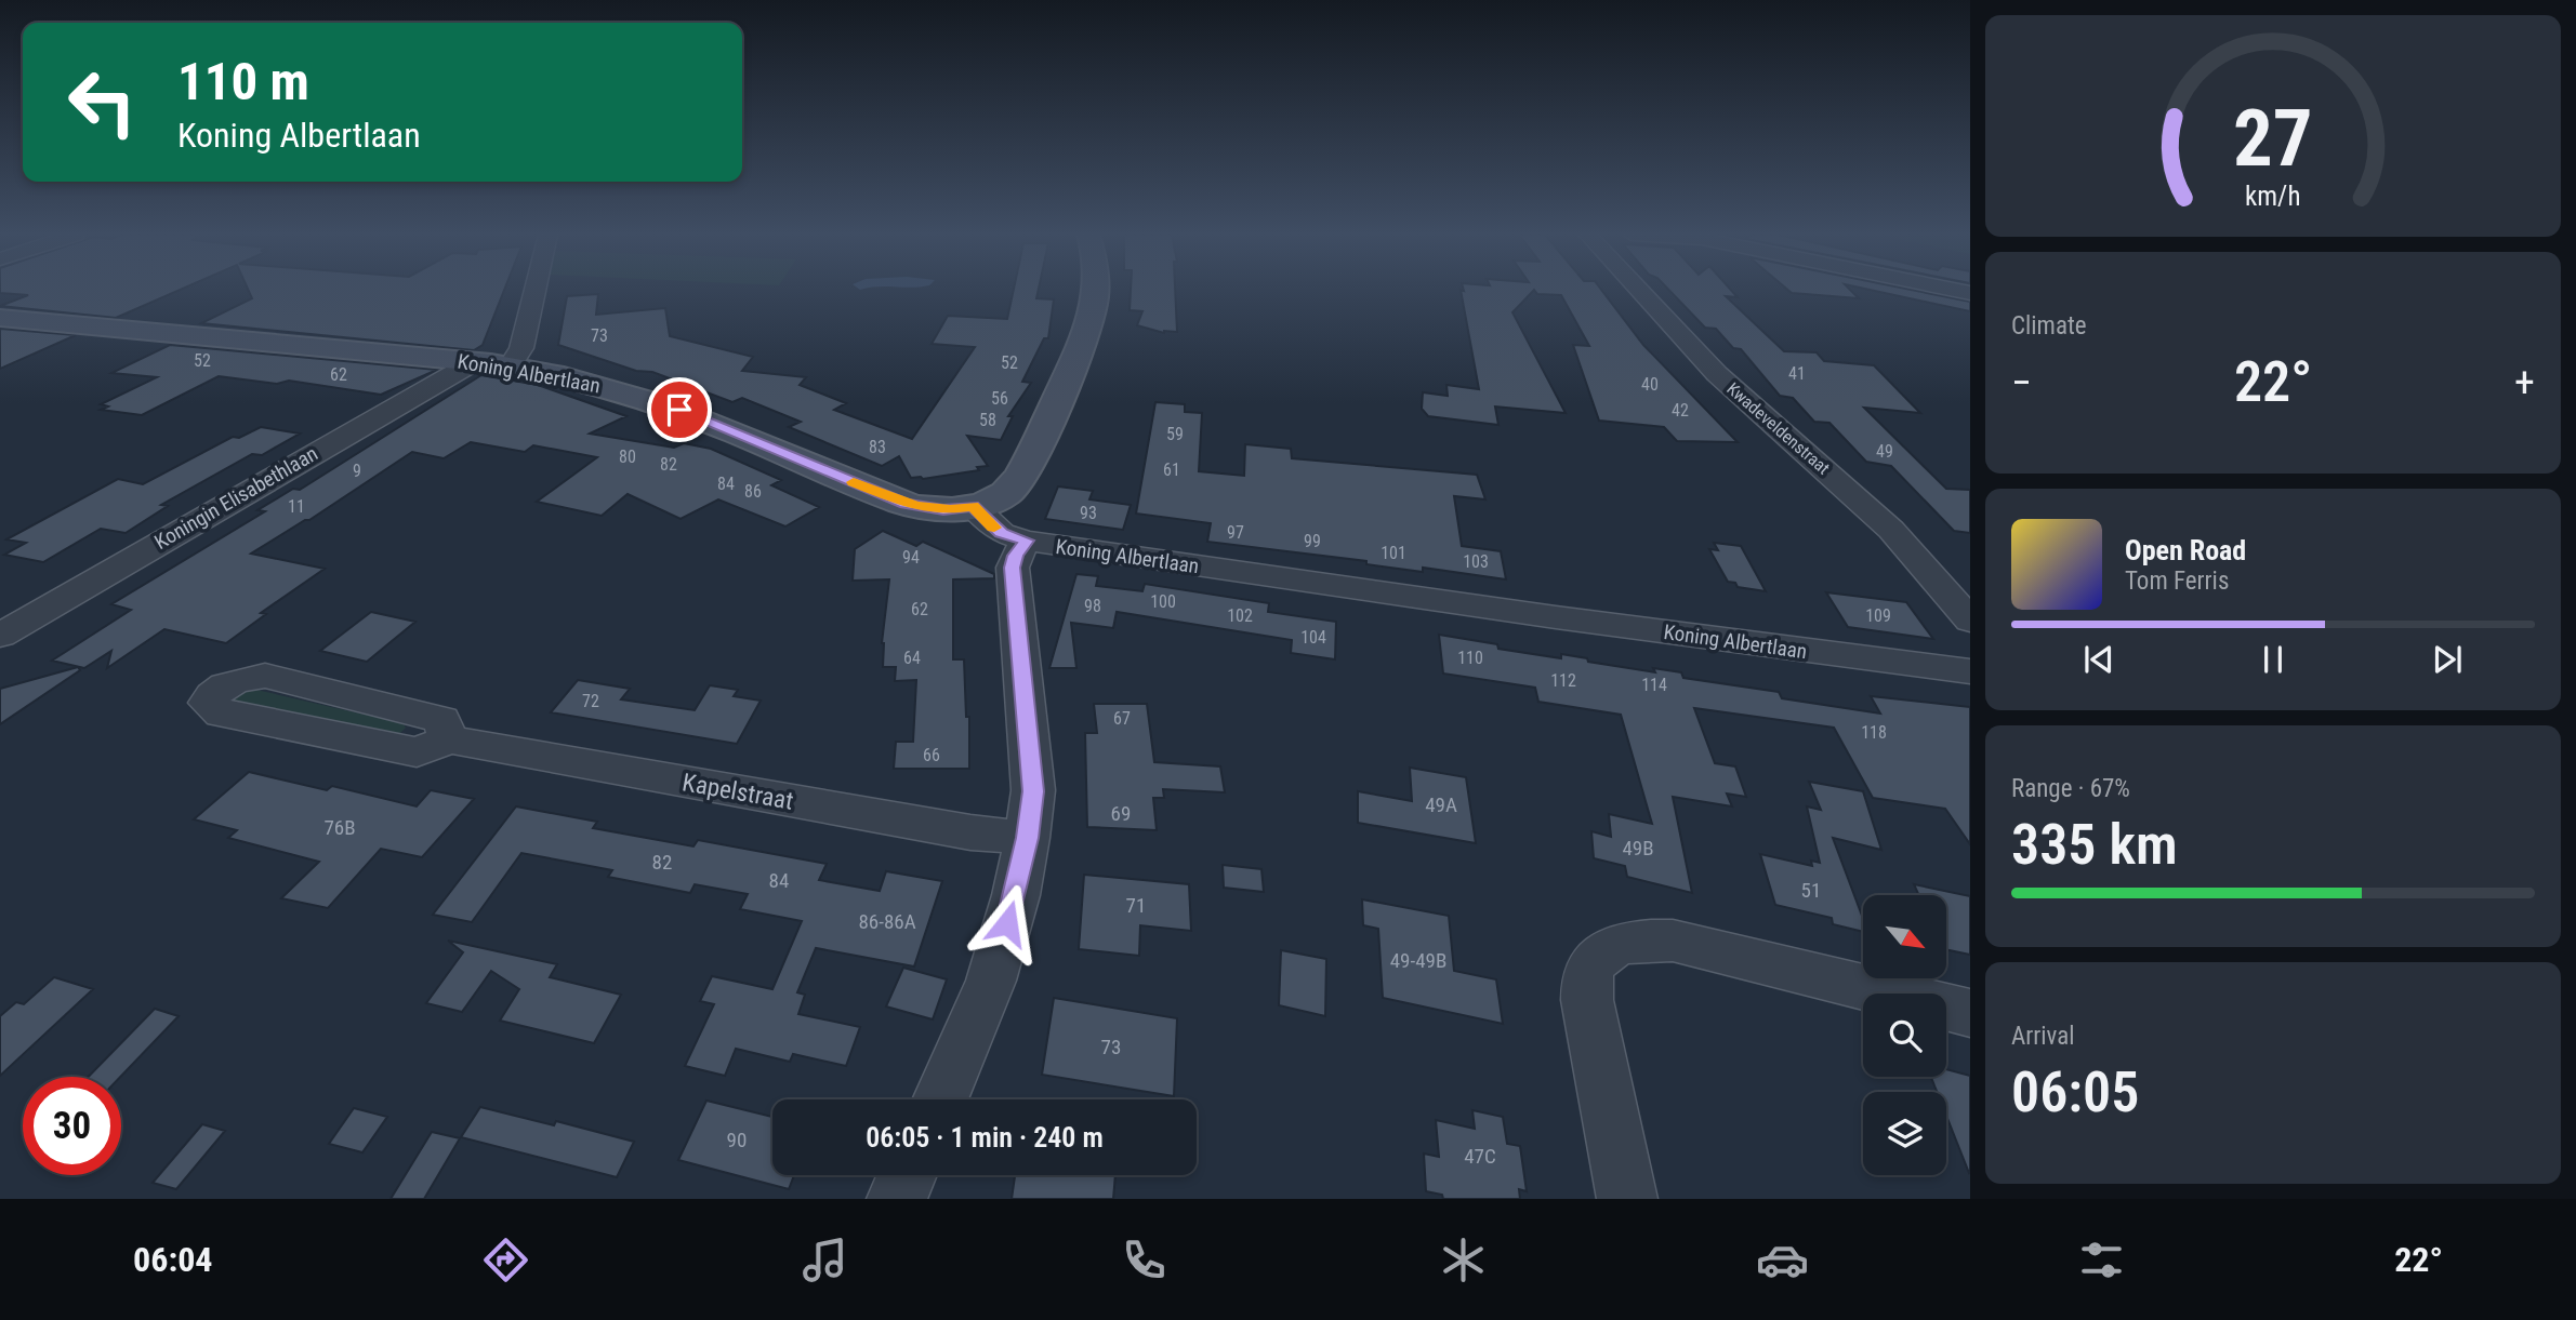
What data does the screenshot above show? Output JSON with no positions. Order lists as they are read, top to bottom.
{
  "streets": {
    "main road": ["Koning Albertlaan"],
    "street": ["Kwadeveldenstraat", "Koningin Elisabethlaan", "Kapelstraat"]
  },
  "crossings": [
    ["Koning Albertlaan", "Koningin Elisabethlaan"]
  ],
  "house_numbers": [
    "73",
    "52",
    "52",
    "41",
    "62",
    "40",
    "56",
    "42",
    "58",
    "59",
    "83",
    "49",
    "80",
    "82",
    "61",
    "9",
    "84",
    "86",
    "11",
    "93",
    "97",
    "99",
    "101",
    "94",
    "103",
    "100",
    "98",
    "62",
    "102",
    "109",
    "104",
    "64",
    "110",
    "112",
    "114",
    "72",
    "67",
    "118",
    "66",
    "49A",
    "69",
    "76B",
    "49B",
    "82",
    "84",
    "51",
    "71",
    "86-86A",
    "49-49B",
    "73",
    "90",
    "47C"
  ],
  "north": "bottom right",
  "page": {
    "turn": ["110 m", "Koning Albertlaan"],
    "tile": [
      "Climate",
      ["Range · 67%", "335 km"],
      ["Arrival", "06:05"]
    ],
    "heat": ["−", "22°", "+"],
    "song": ["Open Road", "Tom Ferris"],
    "limit": "30",
    "trip": "06:05 · 1 min · 240 m",
    "tabs": ["06:04", "22°"],
    "gauge": ["27", "km/h"]
  }
}
